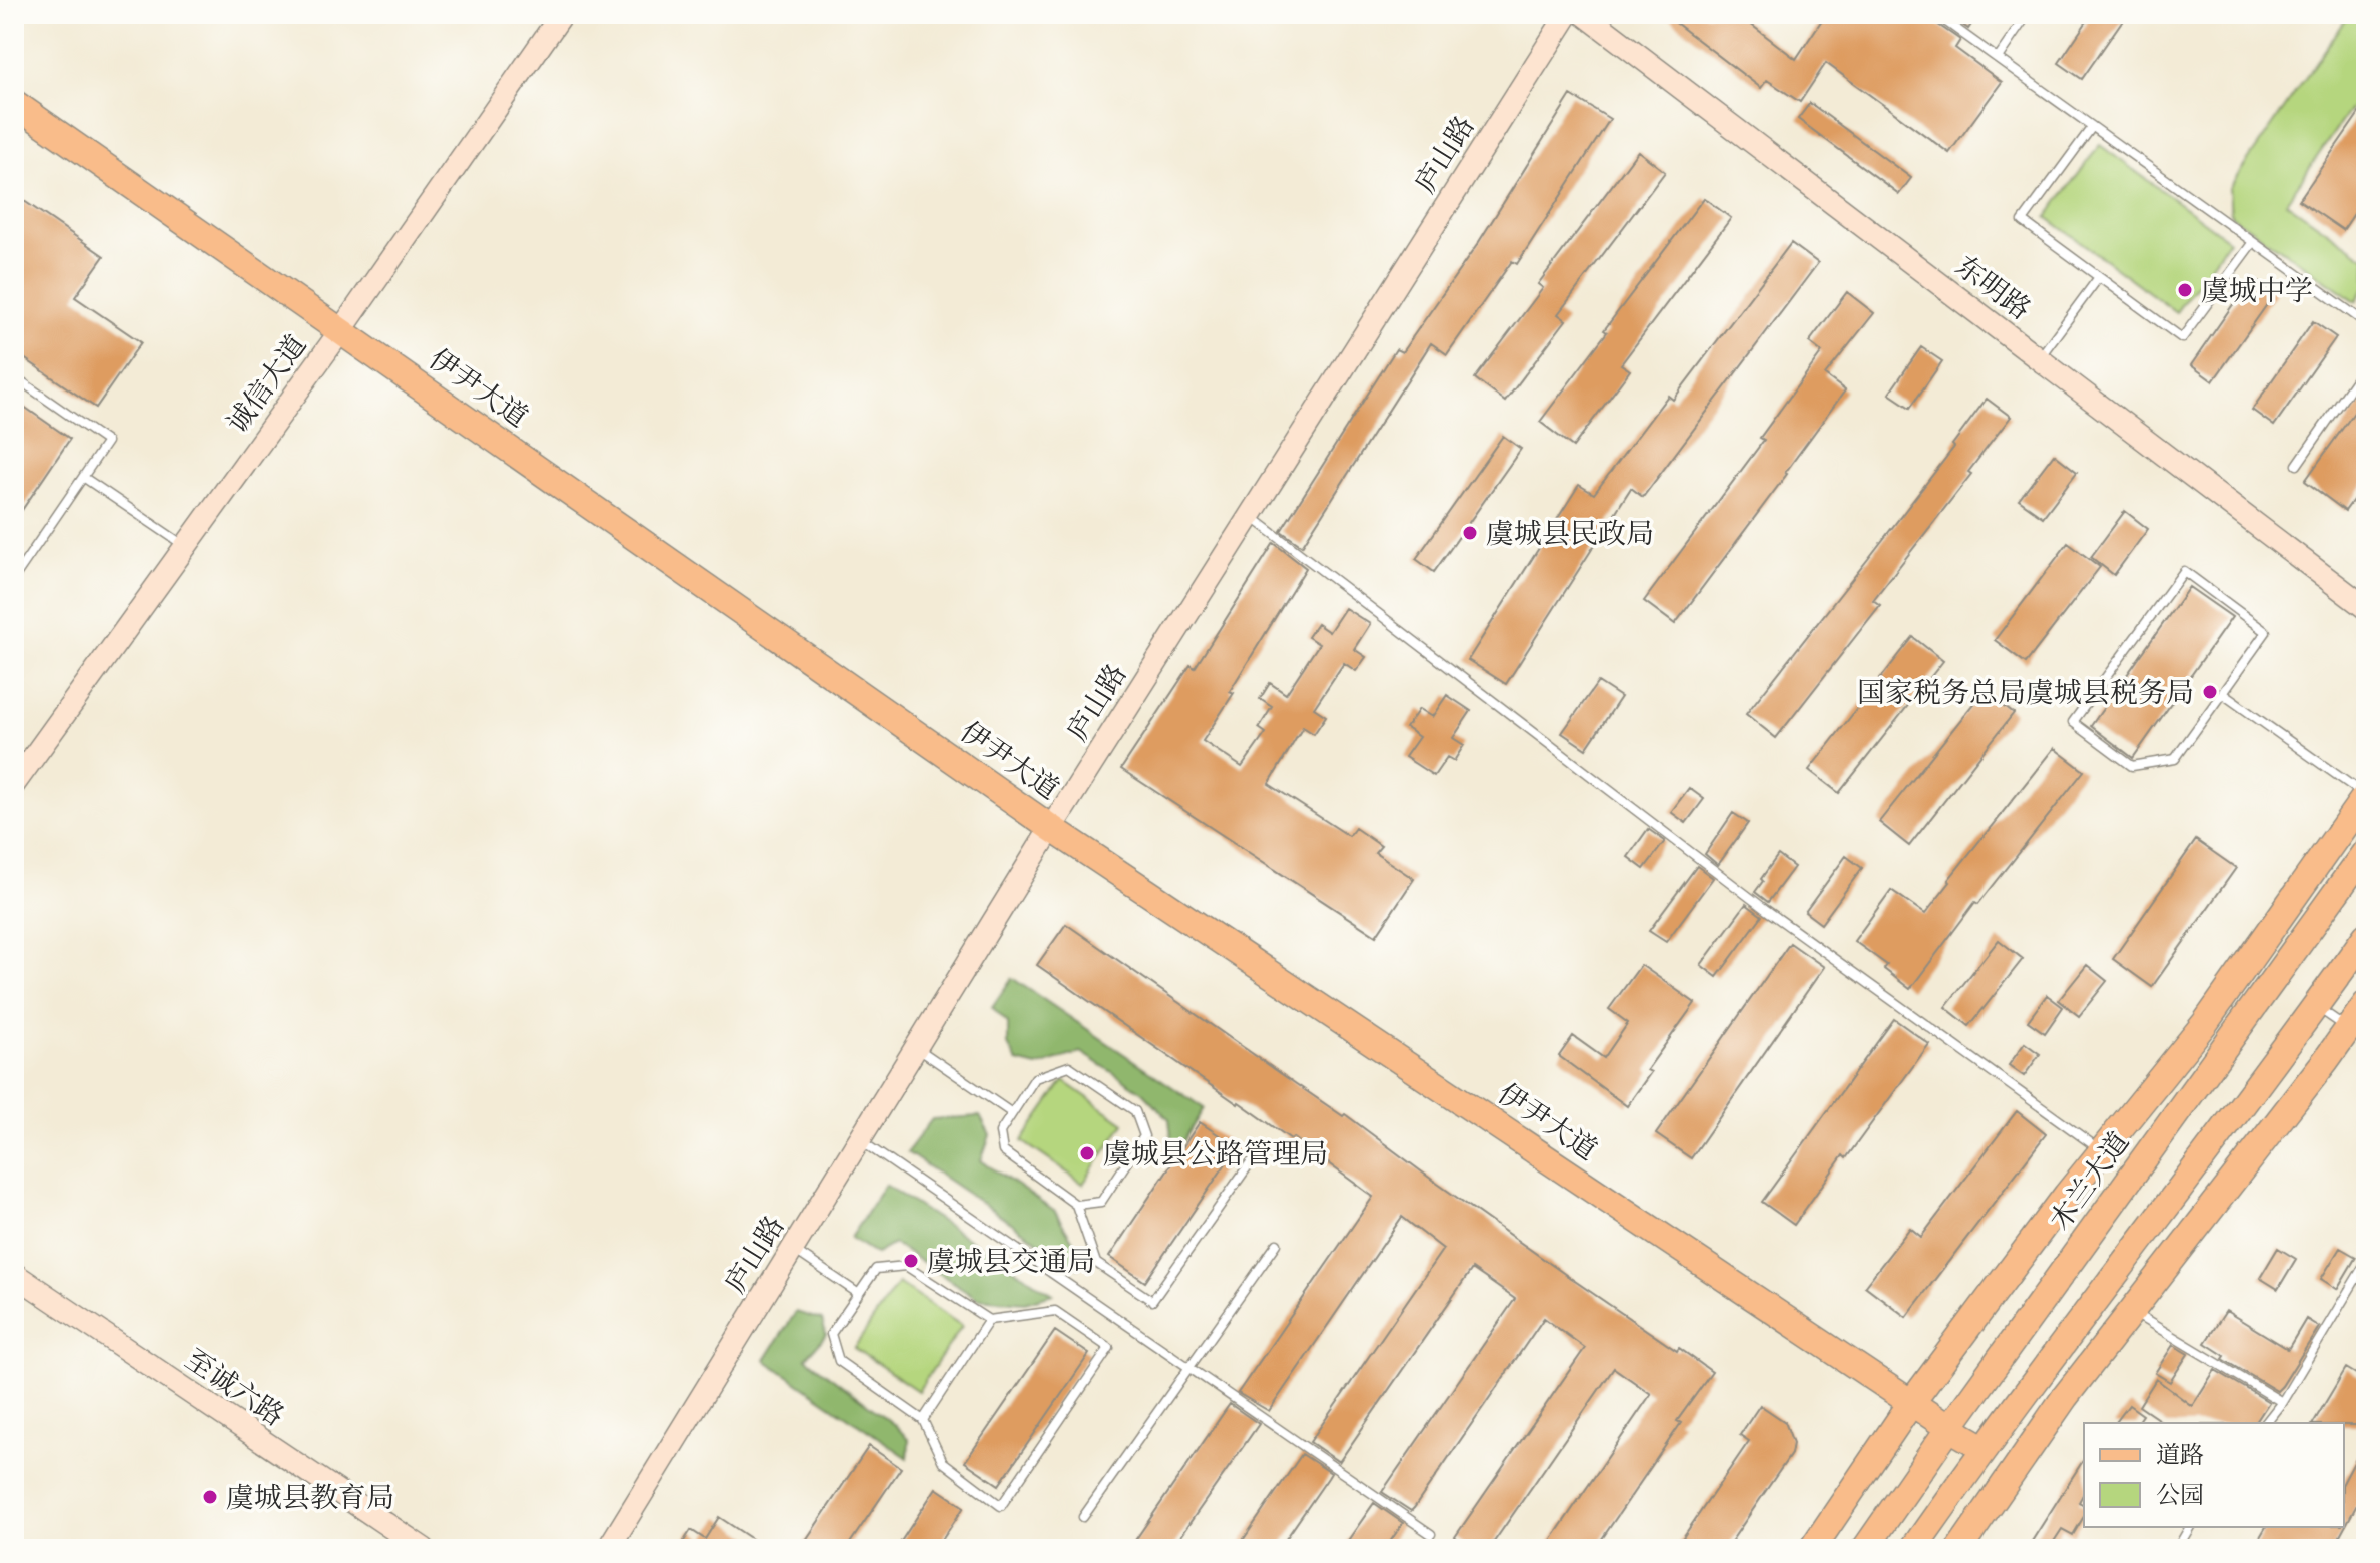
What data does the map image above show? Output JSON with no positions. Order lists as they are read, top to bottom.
{
  "streets": {
    "main road": [
      "庐山路",
      "东明路",
      "诚信大道",
      "伊尹大道",
      "木兰大道",
      "至诚六路"
    ]
  },
  "crossings": [
    ["庐山路", "伊尹大道"],
    ["诚信大道", "伊尹大道"],
    ["伊尹大道", "木兰大道"]
  ],
  "places": [
    "虞城中学",
    "虞城县民政局",
    "国家税务总局虞城县税务局",
    "虞城县公路管理局",
    "虞城县交通局",
    "虞城县教育局"
  ],
  "legend": ["道路", "公园"]
}
